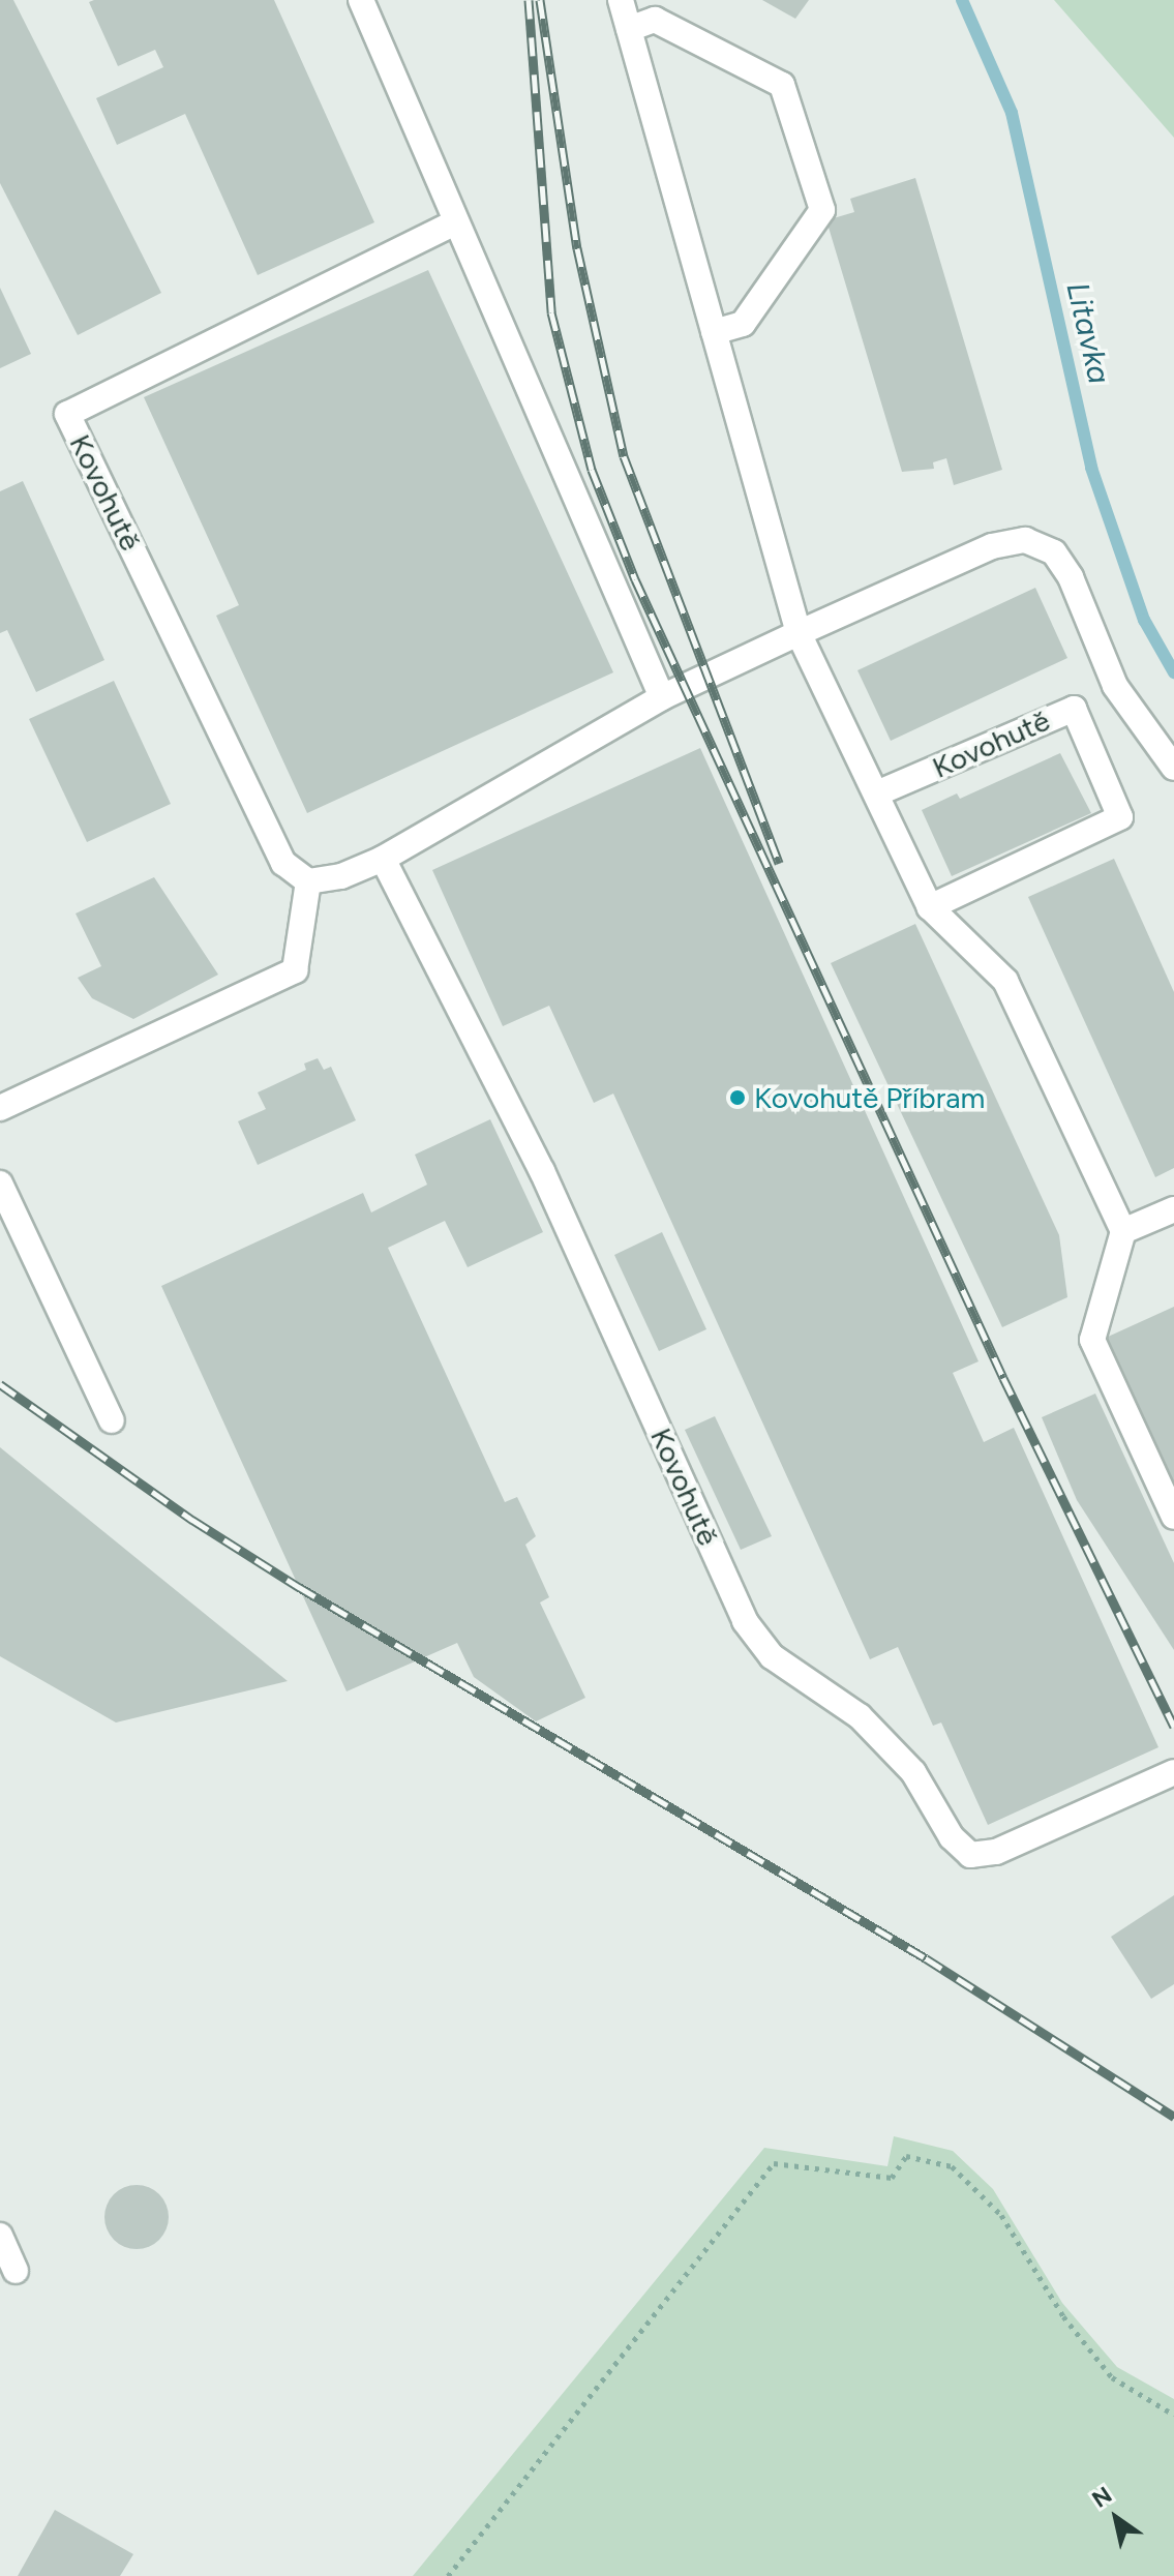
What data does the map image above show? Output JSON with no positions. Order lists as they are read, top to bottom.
{
  "streets": {
    "lane": ["Kovohutě"]
  },
  "water": ["Litavka"],
  "places": ["Kovohutě Příbram"],
  "north": "top left"
}
